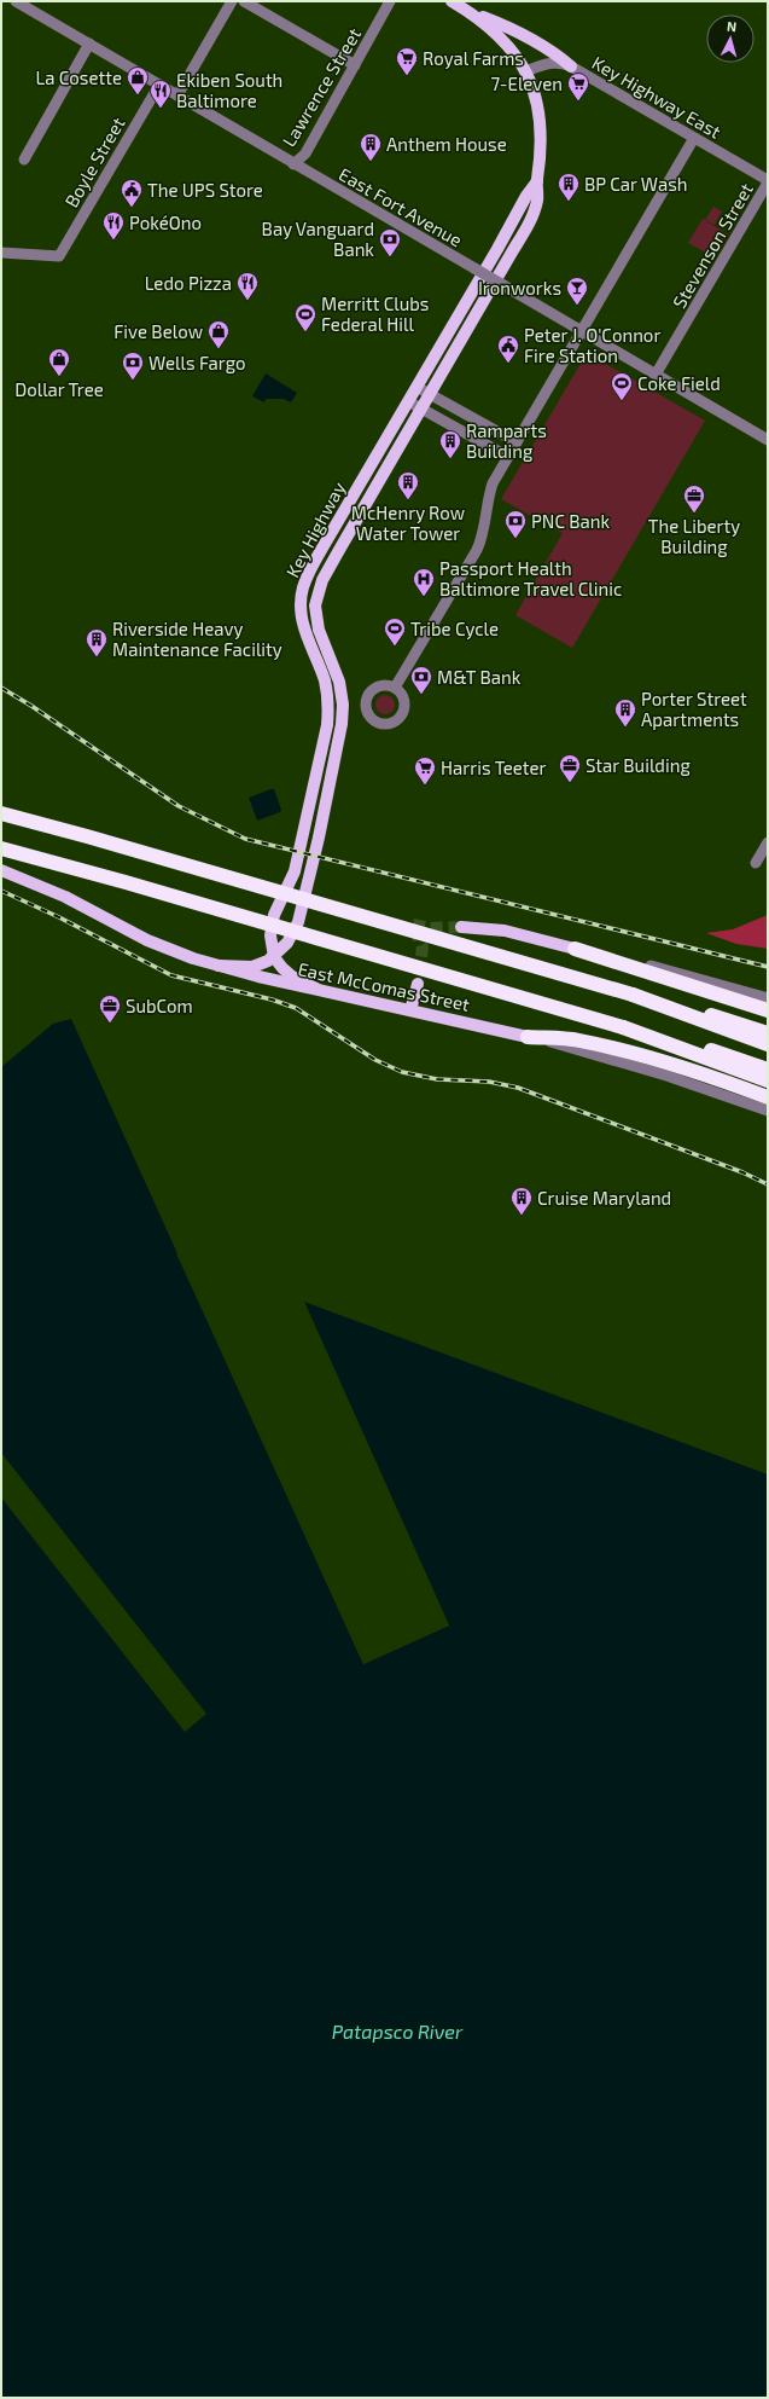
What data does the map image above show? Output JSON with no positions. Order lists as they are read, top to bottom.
{
  "streets": {
    "main road": ["Key Highway", "East McComas Street"],
    "street": [
      "Lawrence Street",
      "Key Highway East",
      "Boyle Street",
      "East Fort Avenue",
      "Stevenson Street"
    ]
  },
  "crossings": [
    ["Lawrence Street", "East Fort Avenue"],
    ["Key Highway East", "Stevenson Street"],
    ["Key Highway East", "Key Highway"],
    ["Boyle Street", "East Fort Avenue"],
    ["East Fort Avenue", "Stevenson Street"],
    ["Key Highway", "East McComas Street"]
  ],
  "water": ["Patapsco River"],
  "places": {
    "supermarket": ["Royal Farms", "7-Eleven", "Harris Teeter"],
    "shop": ["La Cosette", "Five Below", "Dollar Tree"],
    "restaurant": ["Ekiben South Baltimore", "PokéOno", "Ledo Pizza"],
    "building": [
      "Anthem House",
      "BP Car Wash",
      "Ramparts Building",
      "McHenry Row Water Tower",
      "Riverside Heavy Maintenance Facility",
      "Porter Street Apartments",
      "Cruise Maryland"
    ],
    "public building": ["The UPS Store", "Peter J. O'Connor Fire Station"],
    "bank": [
      "Bay Vanguard Bank",
      "Wells Fargo",
      "PNC Bank",
      "M&T Bank"
    ],
    "bar": ["Ironworks"],
    "sports": ["Merritt Clubs Federal Hill", "Coke Field", "Tribe Cycle"],
    "office": ["The Liberty Building", "Star Building", "SubCom"],
    "hospital": ["Passport Health Baltimore Travel Clinic"]
  },
  "north": "top"
}
